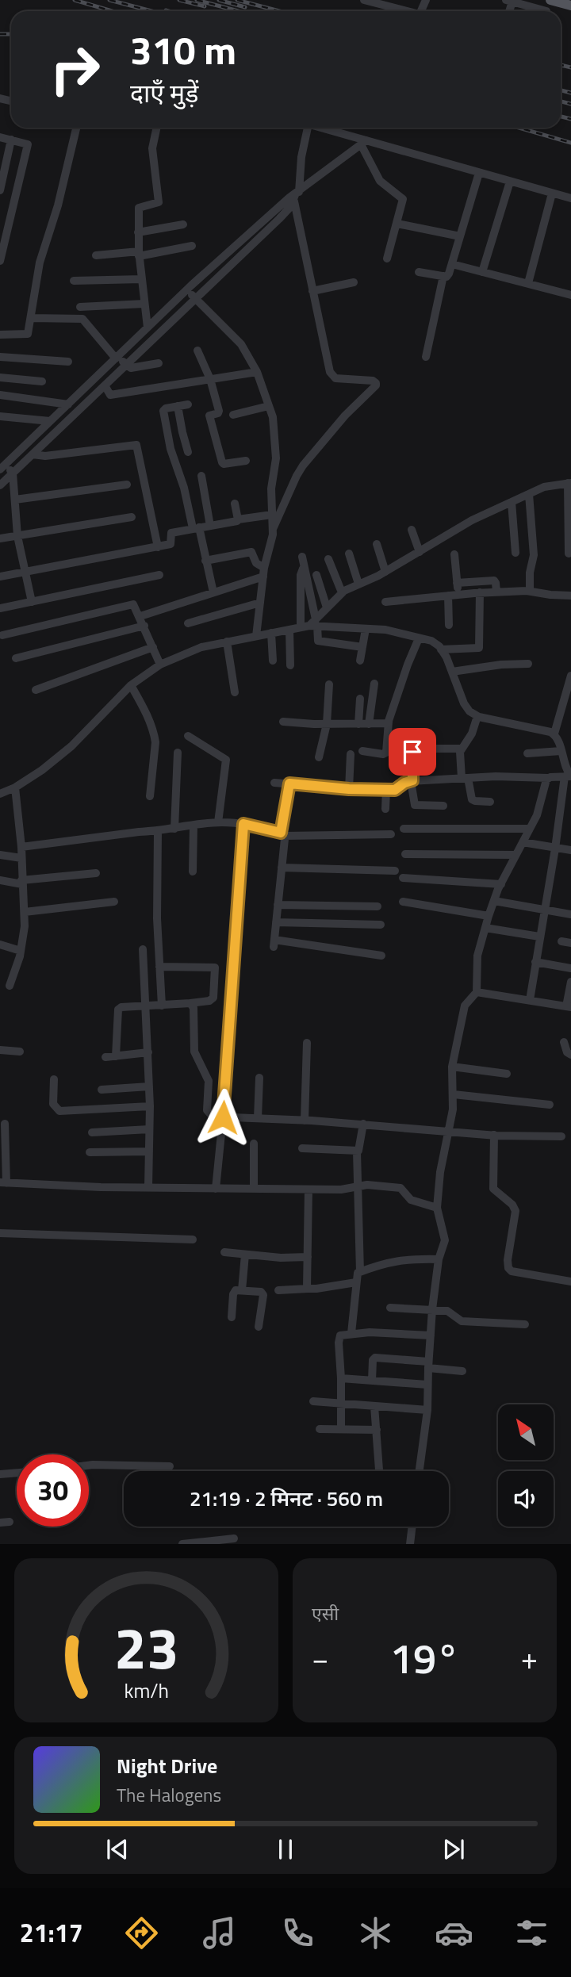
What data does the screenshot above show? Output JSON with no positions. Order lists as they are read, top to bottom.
{
  "north": "top left",
  "page": {
    "turn": ["310 m", "दाएँ मुड़ें"],
    "limit": "30",
    "trip": "21:19 · 2 मिनट · 560 m",
    "tile": "एसी",
    "heat": ["−", "19°", "+"],
    "song": ["Night Drive", "The Halogens"],
    "tabs": "21:17",
    "gauge": ["23", "km/h"]
  }
}
